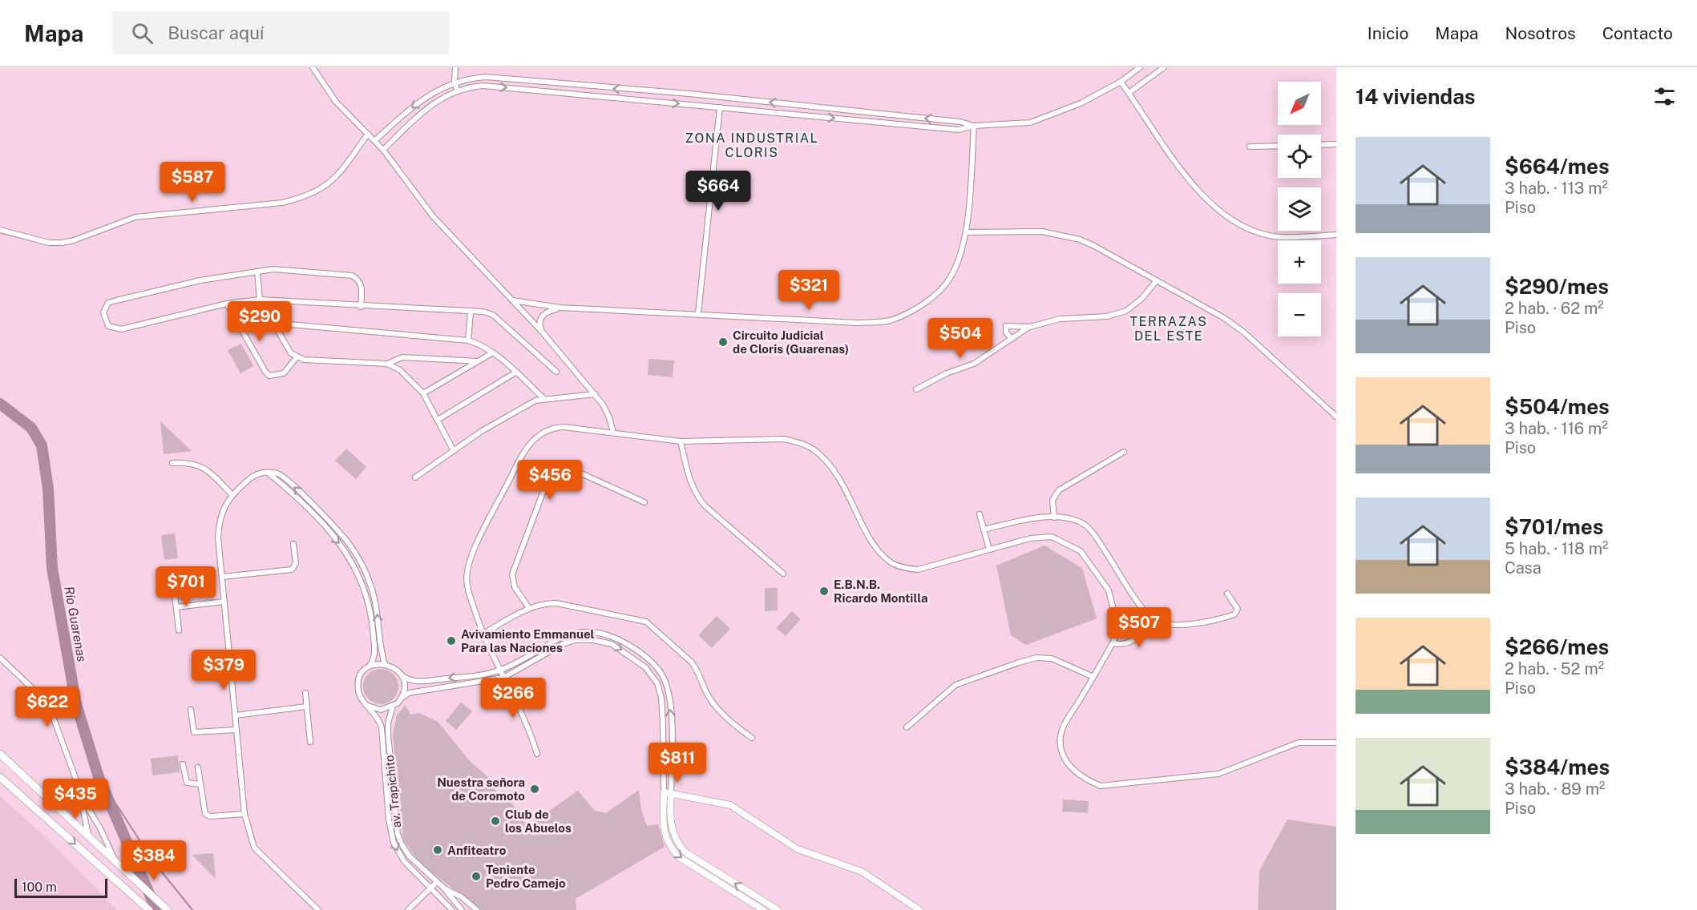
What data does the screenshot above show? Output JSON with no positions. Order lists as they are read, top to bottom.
{
  "streets": {
    "street": ["av. Trapichito"]
  },
  "districts": ["ZONA INDUSTRIAL CLORIS", "TERRAZAS DEL ESTE"],
  "water": ["Río Guarenas"],
  "places": [
    "Circuito Judicial de Cloris (Guarenas)",
    "E.B.N.B. Ricardo Montilla",
    "Avivamiento Emmanuel Para las Naciones",
    "Nuestra señora de Coromoto",
    "Club de los Abuelos",
    "Anfiteatro",
    "Teniente Pedro Camejo"
  ],
  "scale_bar": "100 m",
  "north": "bottom left",
  "page": {
    "header": "Mapa",
    "search": "Buscar aquí",
    "nav": [
      "Inicio",
      "Mapa",
      "Nosotros",
      "Contacto"
    ],
    "heading": "14 viviendas",
    "map_buttons": ["+", "−"],
    "list": [
      {
        "name": "$664/mes",
        "note": "3 hab. · 113 m² · Piso"
      },
      {
        "name": "$290/mes",
        "note": "2 hab. · 62 m² · Piso"
      },
      {
        "name": "$504/mes",
        "note": "3 hab. · 116 m² · Piso"
      },
      {
        "name": "$701/mes",
        "note": "5 hab. · 118 m² · Casa"
      },
      {
        "name": "$266/mes",
        "note": "2 hab. · 52 m² · Piso"
      },
      {
        "name": "$384/mes",
        "note": "3 hab. · 89 m² · Piso"
      }
    ],
    "price": [
      "$587",
      "$664",
      "$321",
      "$290",
      "$504",
      "$456",
      "$701",
      "$507",
      "$379",
      "$266",
      "$622",
      "$811",
      "$435",
      "$384"
    ],
    "scale": "100 m"
  }
}
